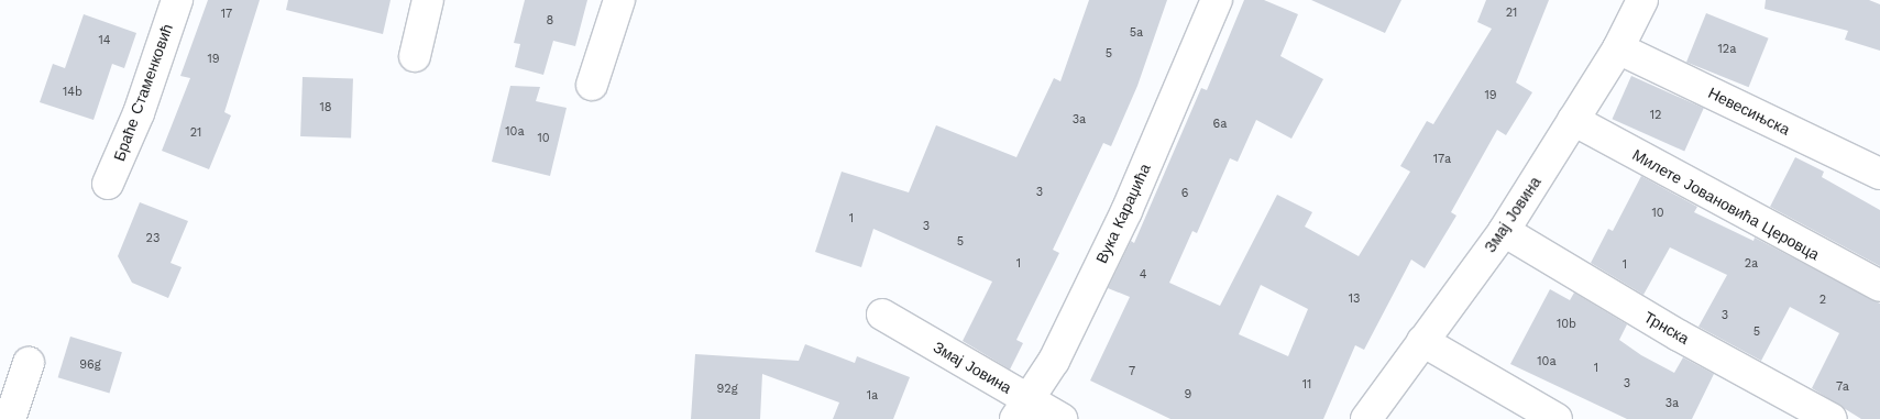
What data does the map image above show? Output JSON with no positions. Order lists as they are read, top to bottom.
{
  "streets": {
    "street": [
      "Браће Стаменковић",
      "Невесињска",
      "Милете Јовановића Церовца",
      "Вука Караџића",
      "Змај Јовина",
      "Трнска"
    ]
  },
  "crossings": [
    ["Невесињска", "Змај Јовина"],
    ["Милете Јовановића Церовца", "Змај Јовина"],
    ["Вука Караџића", "Змај Јовина"],
    ["Змај Јовина", "Трнска"]
  ],
  "house_numbers": [
    "21",
    "17",
    "8",
    "5a",
    "14",
    "12a",
    "5",
    "19",
    "14b",
    "19",
    "18",
    "12",
    "3a",
    "6a",
    "10a",
    "21",
    "10",
    "17a",
    "3",
    "6",
    "10",
    "1",
    "3",
    "23",
    "5",
    "1",
    "2a",
    "1",
    "4",
    "13",
    "2",
    "3",
    "10b",
    "5",
    "10a",
    "96g",
    "1",
    "7",
    "3",
    "11",
    "7a",
    "92g",
    "9",
    "1a",
    "3a"
  ]
}
